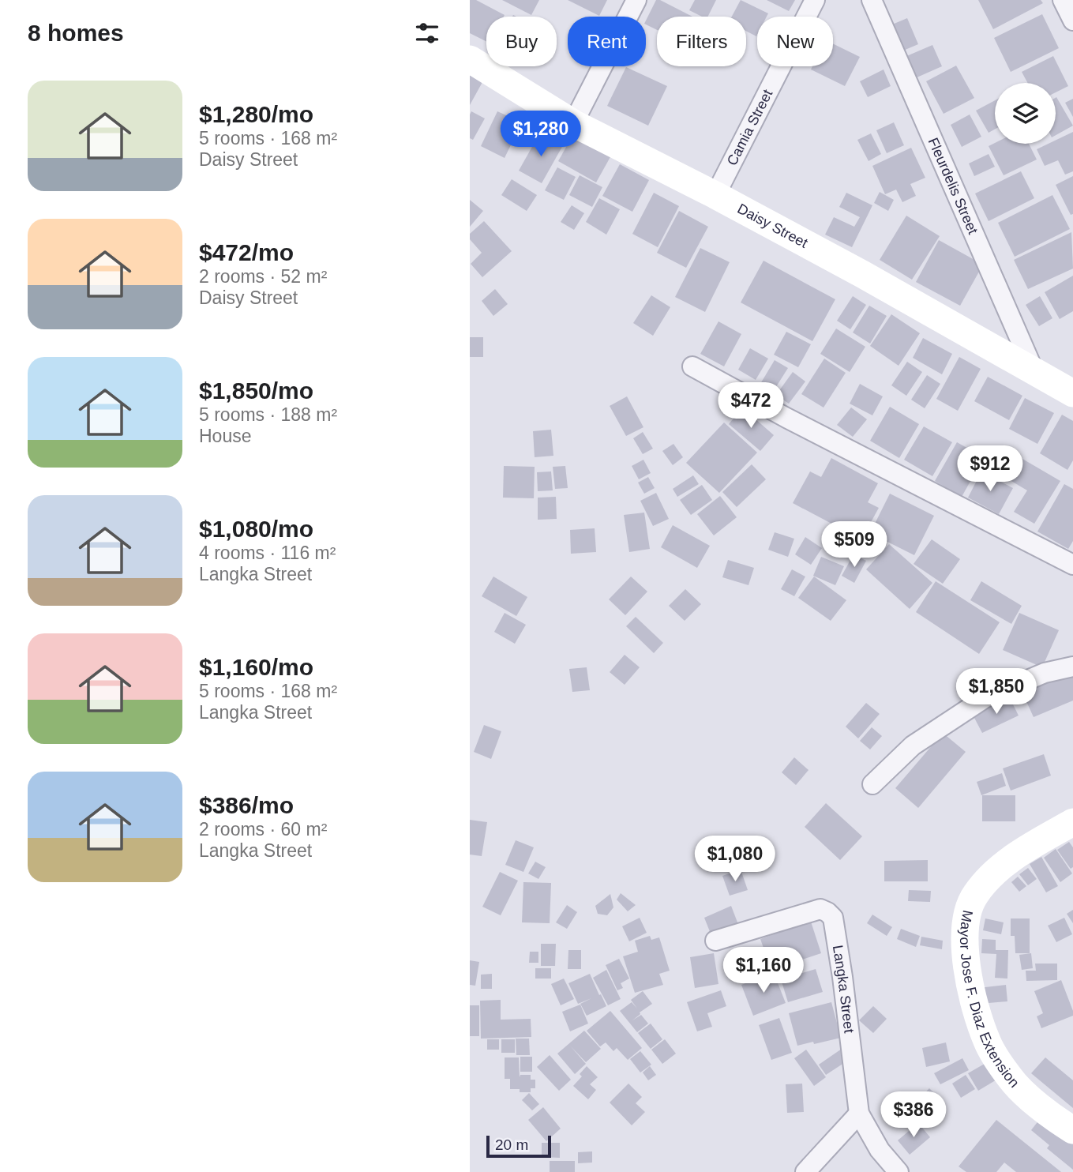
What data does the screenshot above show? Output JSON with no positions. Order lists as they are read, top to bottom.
{
  "streets": {
    "street": [
      "Camia Street",
      "Fleurdelis Street",
      "Daisy Street",
      "Langka Street",
      "Mayor Jose F. Diaz Extension"
    ]
  },
  "crossings": [
    ["Camia Street", "Daisy Street"],
    ["Fleurdelis Street", "Daisy Street"]
  ],
  "scale_bar": "20 m",
  "page": {
    "heading": "8 homes",
    "chip": [
      "Buy",
      "Rent",
      "Filters",
      "New"
    ],
    "list": [
      {
        "name": "$1,280/mo",
        "note": "5 rooms · 168 m² · Daisy Street"
      },
      {
        "name": "$472/mo",
        "note": "2 rooms · 52 m² · Daisy Street"
      },
      {
        "name": "$1,850/mo",
        "note": "5 rooms · 188 m² · House"
      },
      {
        "name": "$1,080/mo",
        "note": "4 rooms · 116 m² · Langka Street"
      },
      {
        "name": "$1,160/mo",
        "note": "5 rooms · 168 m² · Langka Street"
      },
      {
        "name": "$386/mo",
        "note": "2 rooms · 60 m² · Langka Street"
      }
    ],
    "price": [
      "$1,280",
      "$472",
      "$912",
      "$509",
      "$1,850",
      "$1,080",
      "$1,160",
      "$386"
    ],
    "scale": "20 m"
  }
}
